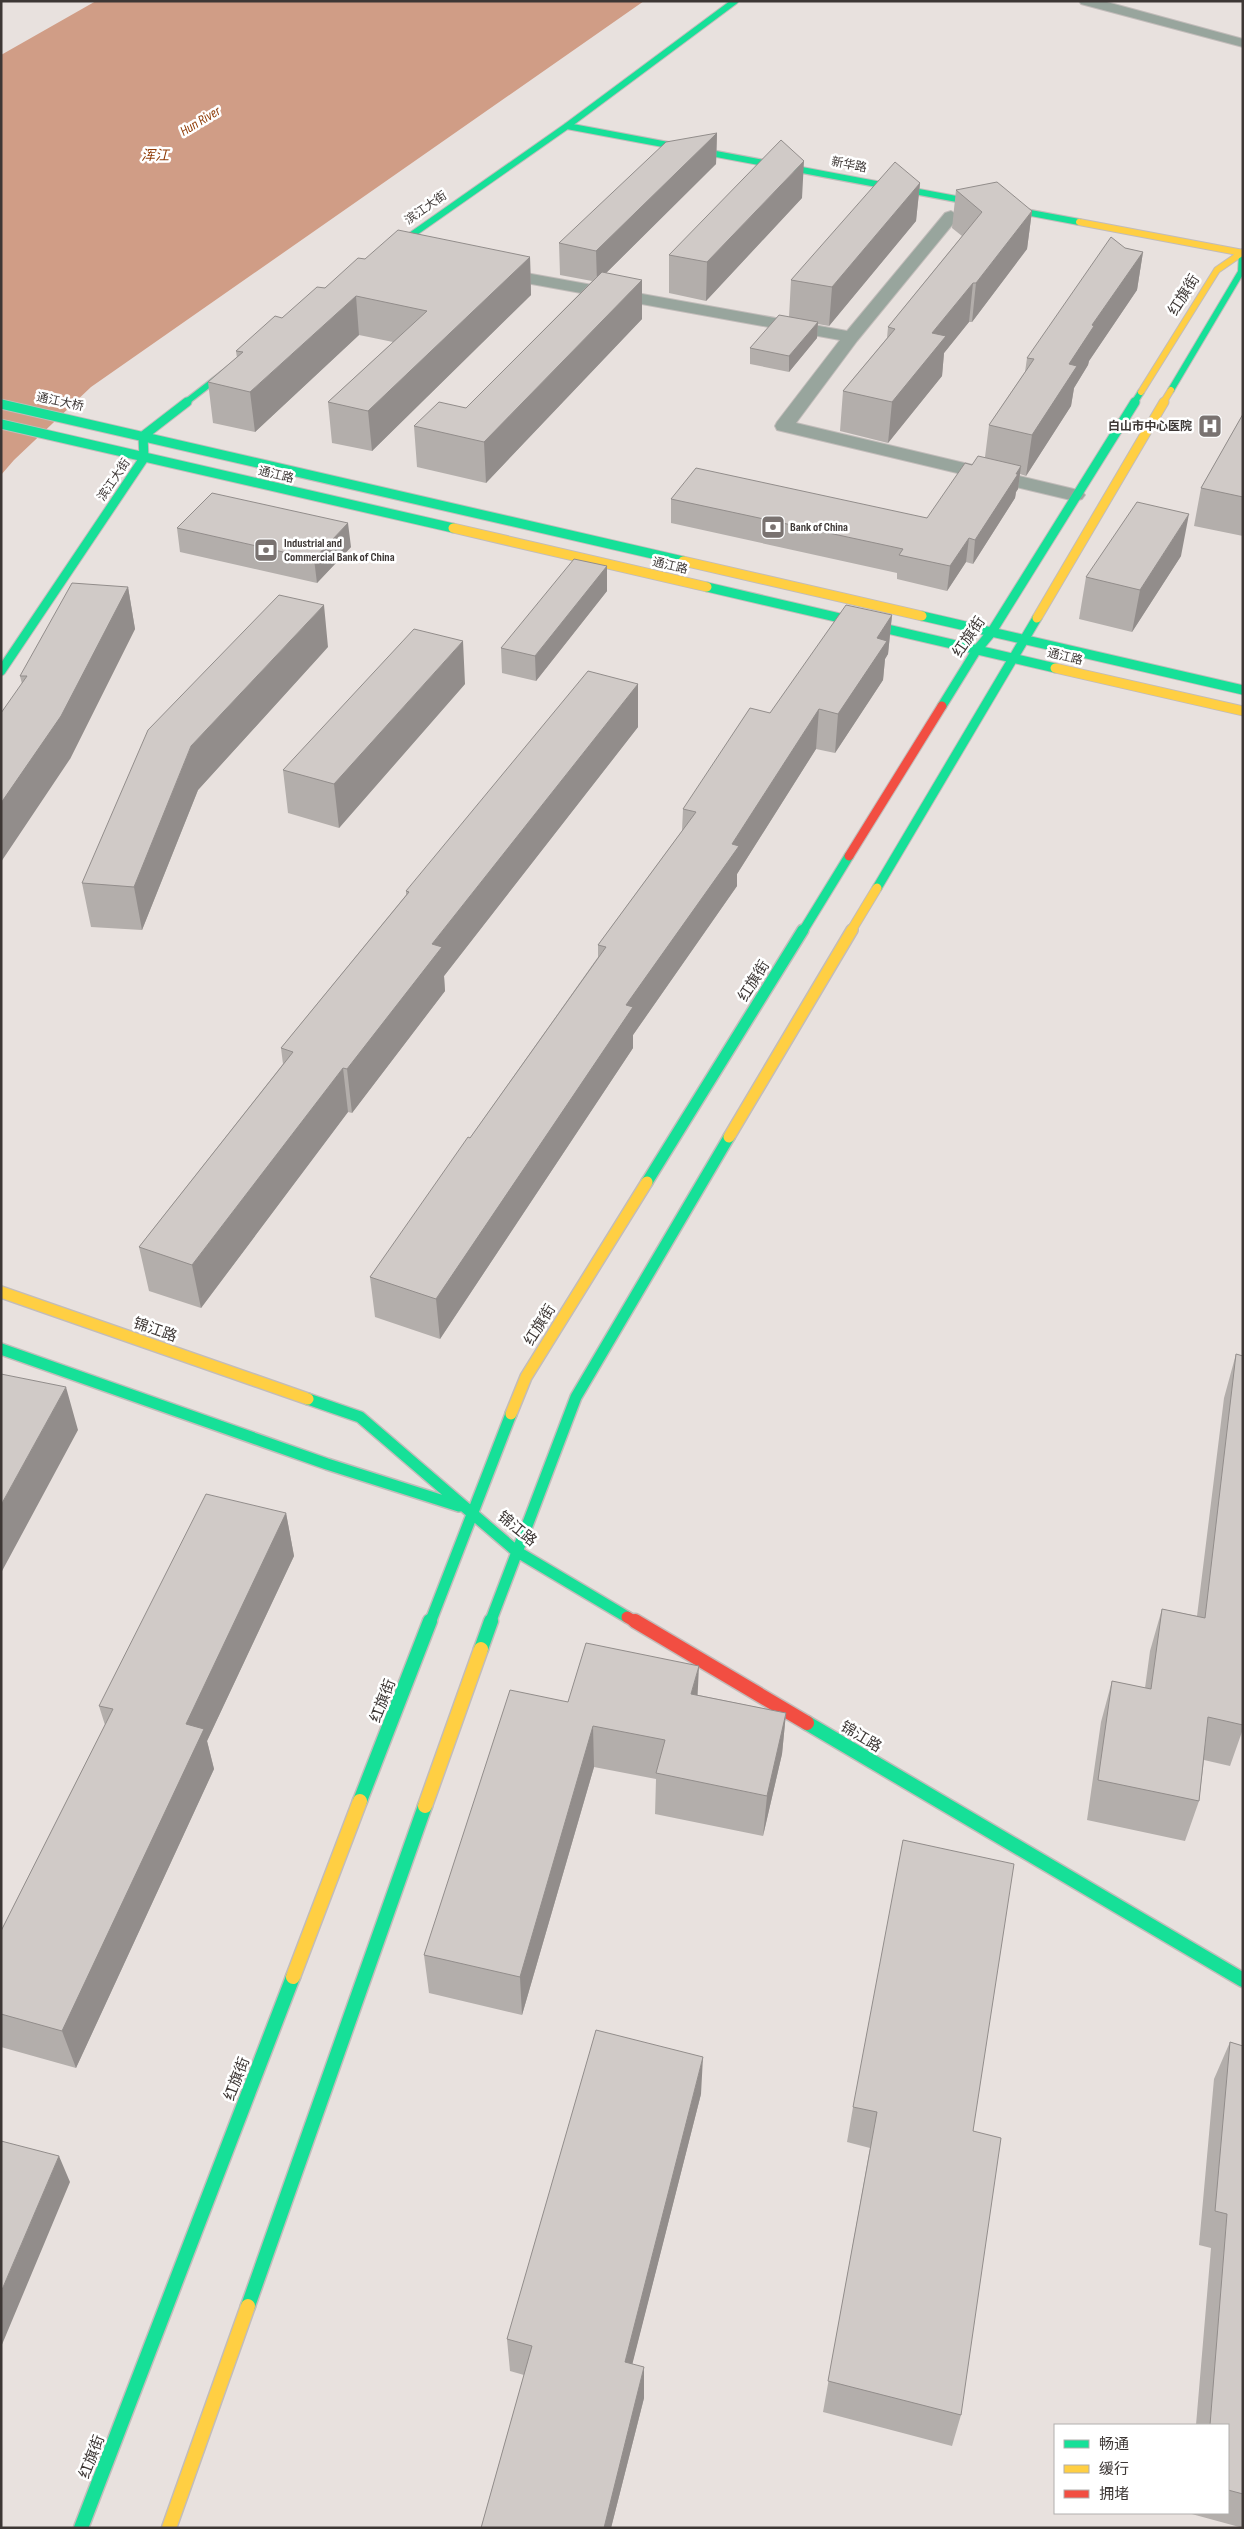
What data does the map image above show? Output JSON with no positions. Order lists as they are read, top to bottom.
{
  "streets": {
    "main road": [
      "新华路",
      "滨江大街",
      "红旗街",
      "通江大桥",
      "通江路",
      "锦江路"
    ]
  },
  "crossings": [
    ["新华路", "滨江大街"],
    ["新华路", "红旗街"],
    ["滨江大街", "通江路"],
    ["红旗街", "通江路"],
    ["红旗街", "锦江路"],
    ["通江大桥", "通江路"]
  ],
  "water": ["Hun River", "浑江"],
  "places": {
    "hospital": ["白山市中心医院"],
    "bank": ["Bank of China", "Industrial and Commercial Bank of China"]
  },
  "legend": ["畅通", "缓行", "拥堵"]
}
